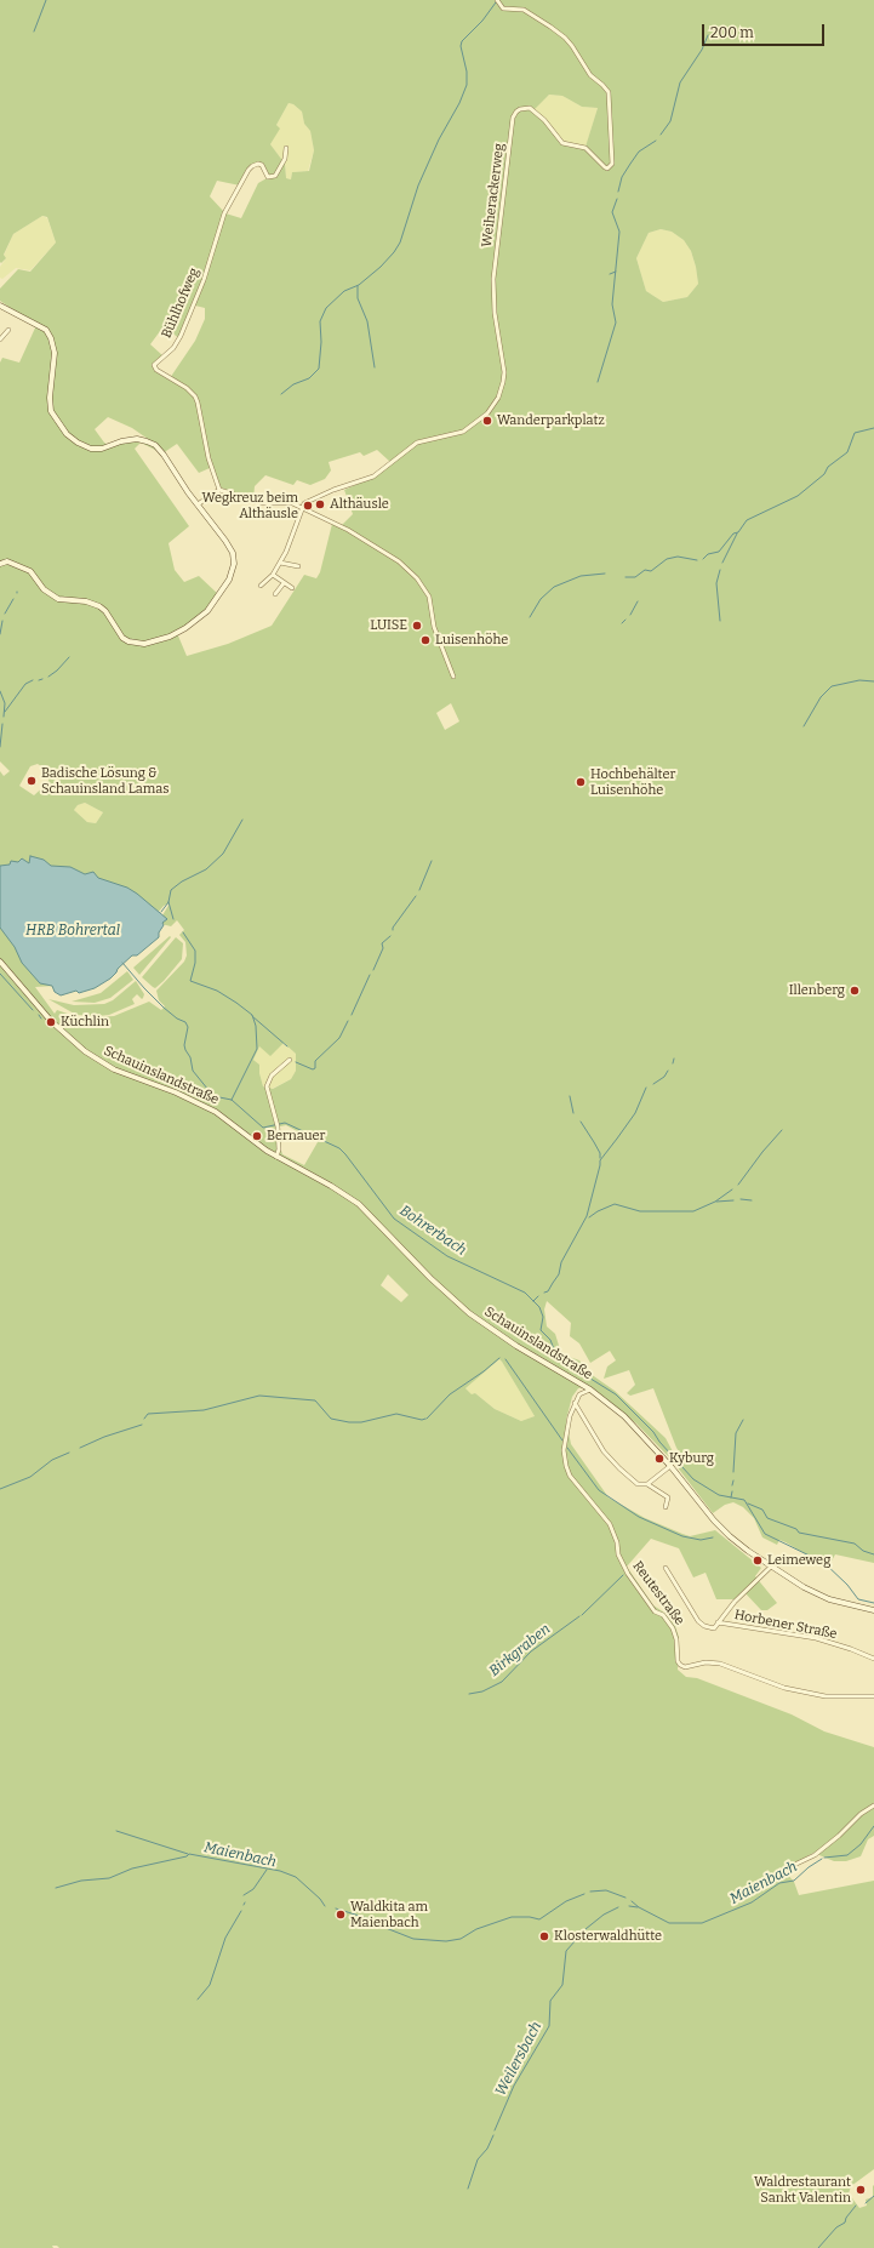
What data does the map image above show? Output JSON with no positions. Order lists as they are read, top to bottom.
{
  "streets": {
    "main road": ["Schauinslandstraße"],
    "street": [
      "Weiherackerweg",
      "Bühlhofweg",
      "Reutestraße",
      "Horbener Straße"
    ]
  },
  "water": [
    "HRB Bohrertal",
    "Bohrerbach",
    "Birkgraben",
    "Maienbach",
    "Weilersbach"
  ],
  "places": [
    "Wanderparkplatz",
    "Althäusle",
    "Wegkreuz beim Althäusle",
    "LUISE",
    "Luisenhöhe",
    "Badische Lösung & Schauinsland Lamas",
    "Hochbehälter Luisenhöhe",
    "Illenberg",
    "Küchlin",
    "Bernauer",
    "Kyburg",
    "Leimeweg",
    "Waldkita am Maienbach",
    "Klosterwaldhütte",
    "Waldrestaurant Sankt Valentin"
  ],
  "scale_bar": "200 m"
}
